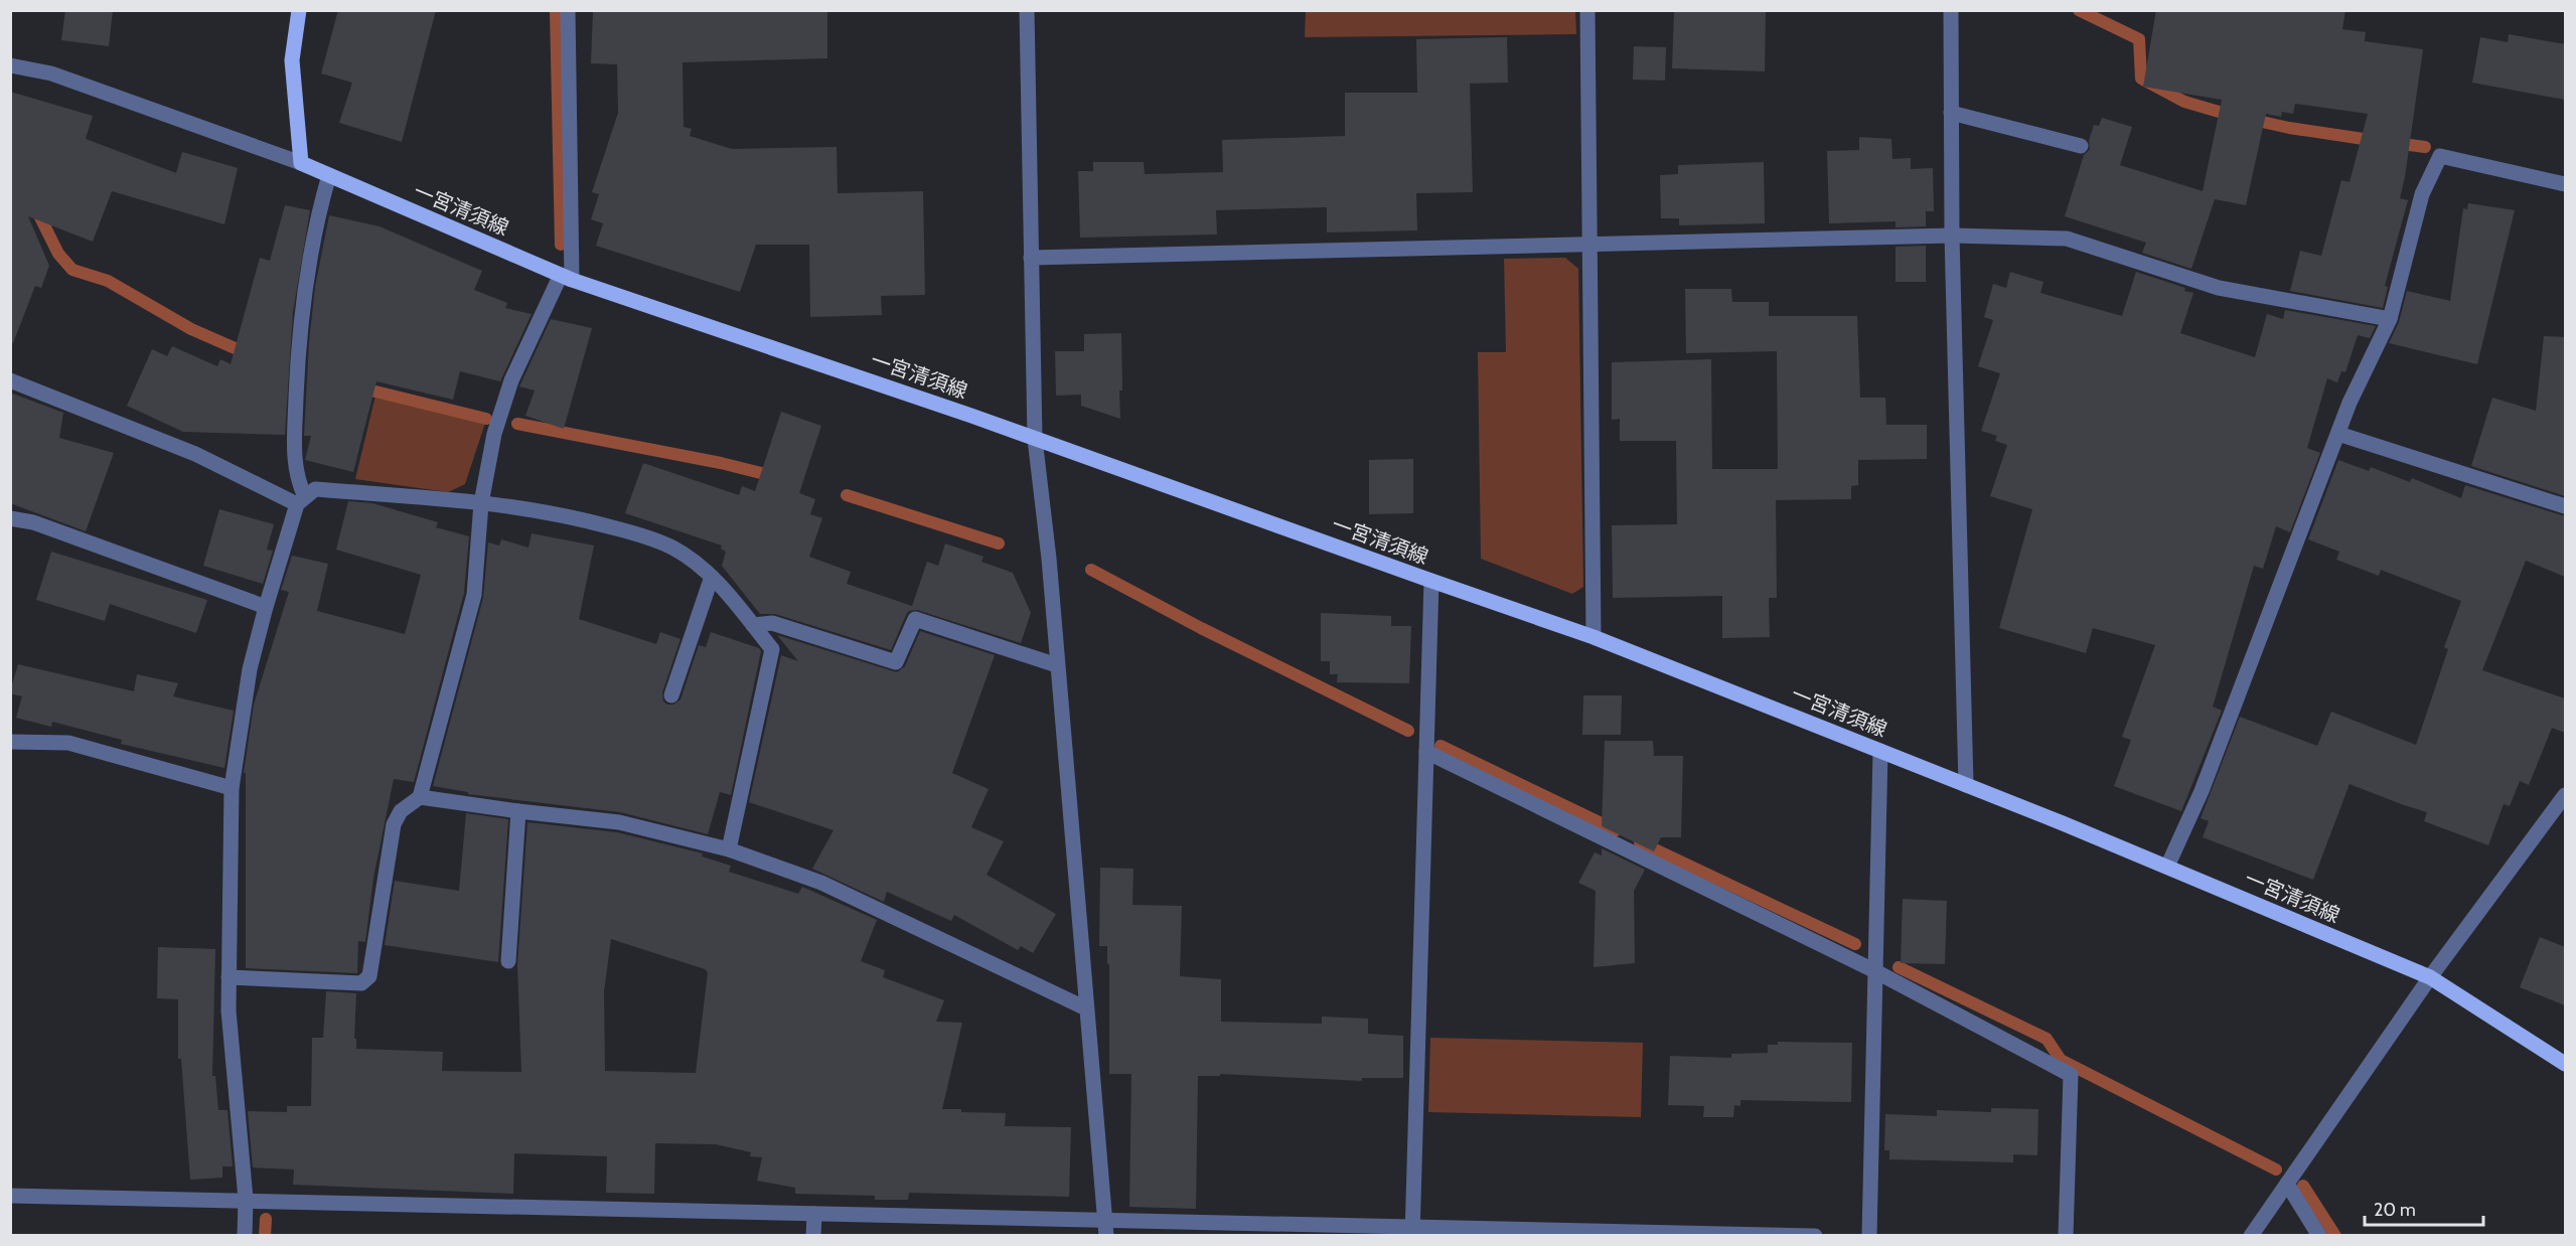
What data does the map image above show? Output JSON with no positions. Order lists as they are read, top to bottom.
{
  "streets": {
    "main road": ["一宮清須線"]
  },
  "scale_bar": "20 m"
}
